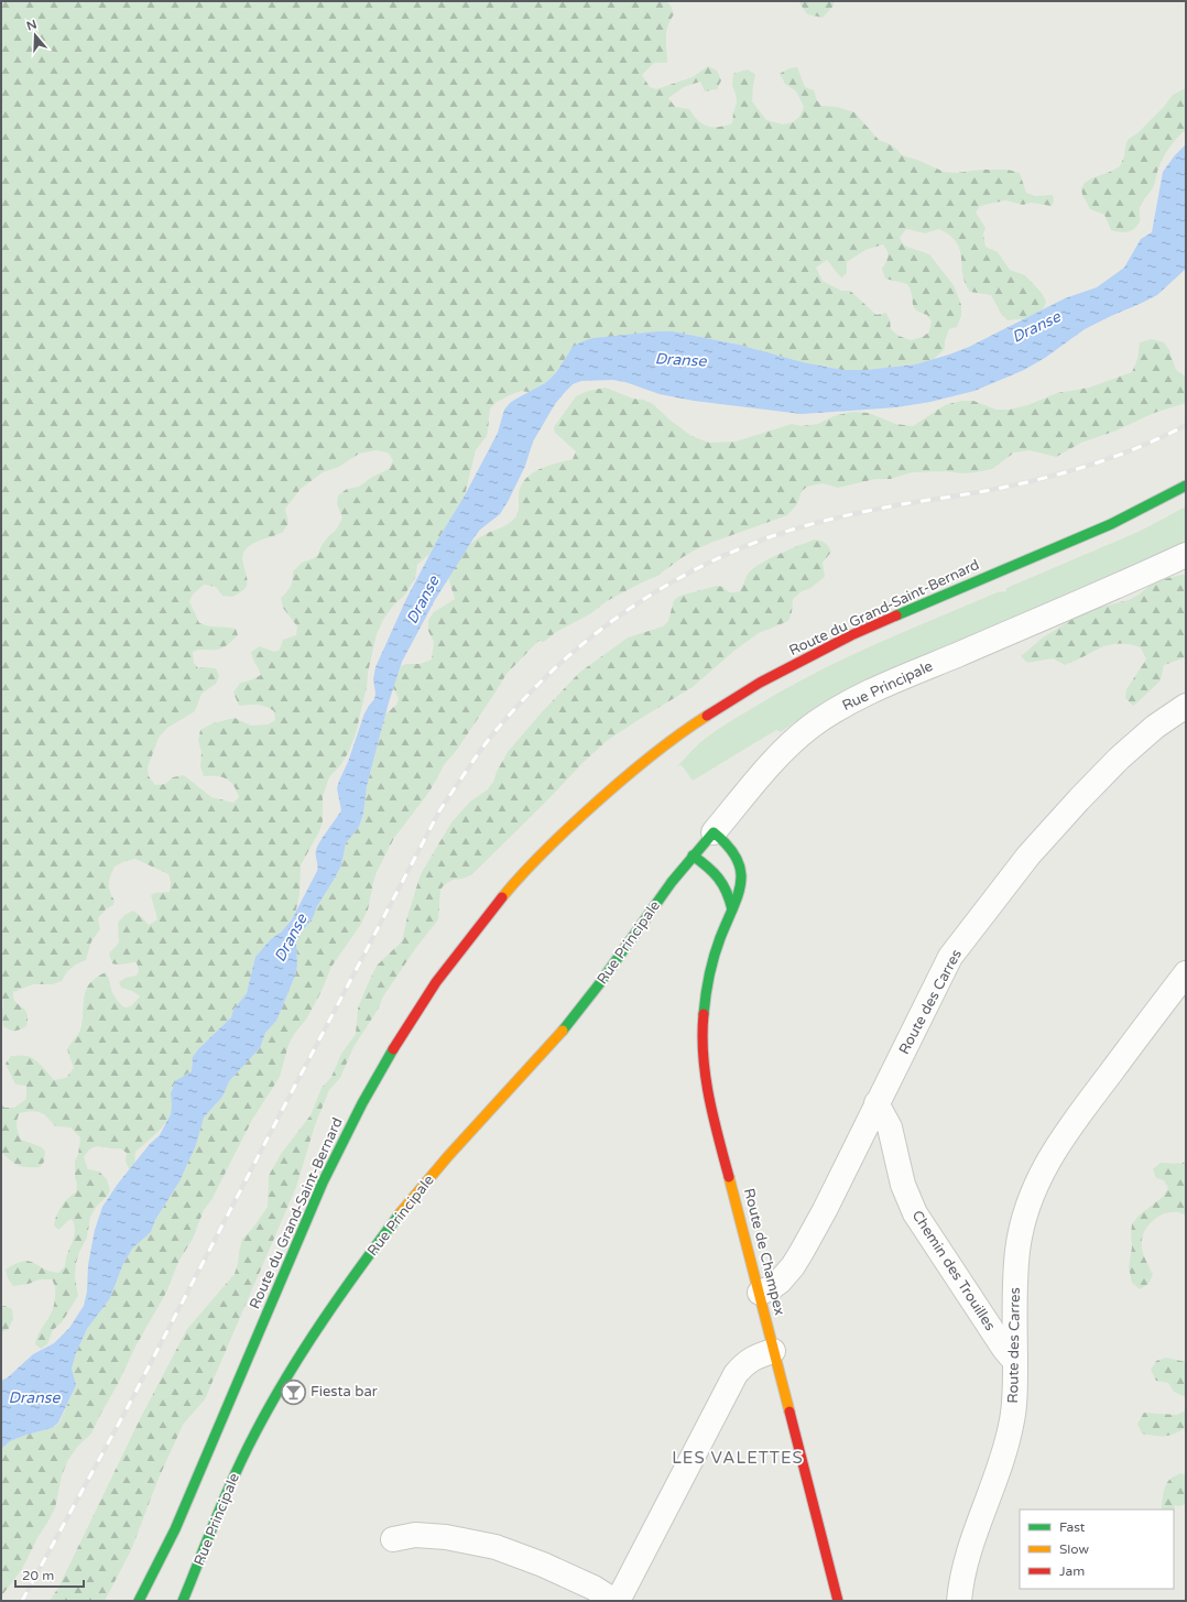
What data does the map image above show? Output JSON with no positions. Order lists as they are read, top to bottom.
{
  "streets": {
    "street": [
      "Route du Grand-Saint-Bernard",
      "Rue Principale",
      "Route des Carres",
      "Route de Champex",
      "Chemin des Trouilles"
    ]
  },
  "crossings": [
    ["Rue Principale", "Route de Champex"],
    ["Route des Carres", "Route de Champex"],
    ["Route des Carres", "Chemin des Trouilles"]
  ],
  "districts": ["LES VALETTES"],
  "water": ["Dranse"],
  "places": {
    "bar": ["Fiesta bar"]
  },
  "legend": ["Fast", "Slow", "Jam"],
  "scale_bar": "20 m",
  "north": "top"
}
